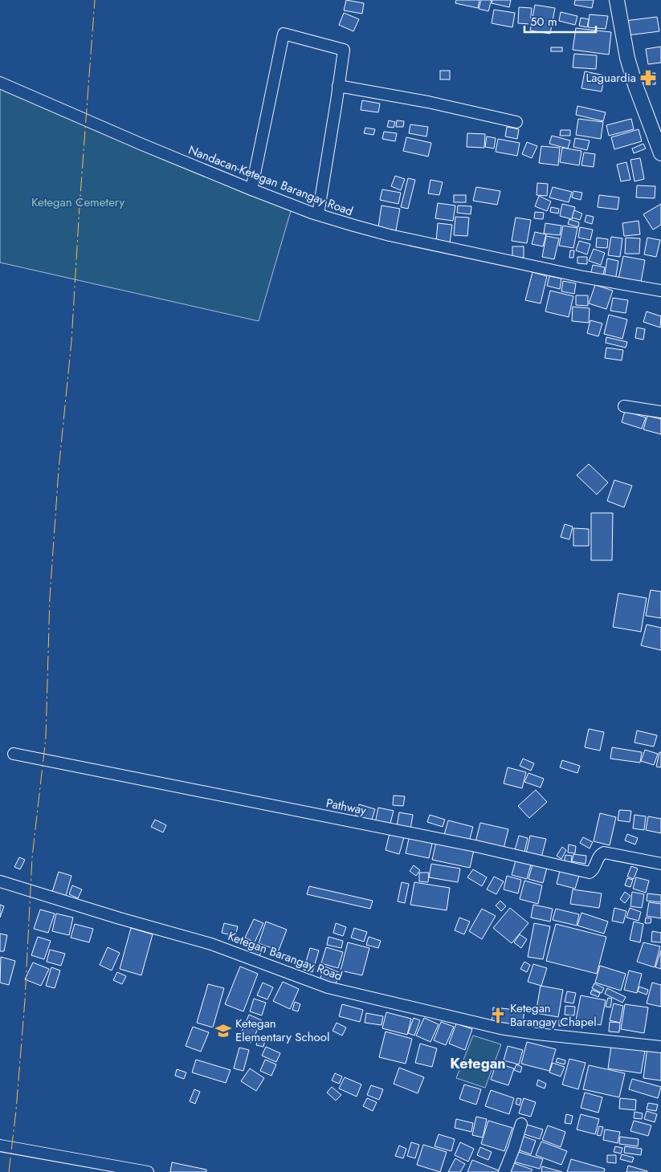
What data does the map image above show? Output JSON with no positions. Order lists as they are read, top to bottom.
{
  "streets": {
    "street": ["Nandacan-Ketegan Barangay Road", "Pathway", "Ketegan Barangay Road"]
  },
  "districts": ["Ketegan"],
  "parks": ["Ketegan Cemetery"],
  "places": {
    "pharmacy": ["Laguardia"],
    "church": ["Ketegan Barangay Chapel"],
    "school or university": ["Ketegan Elementary School"]
  },
  "scale_bar": "50 m"
}
